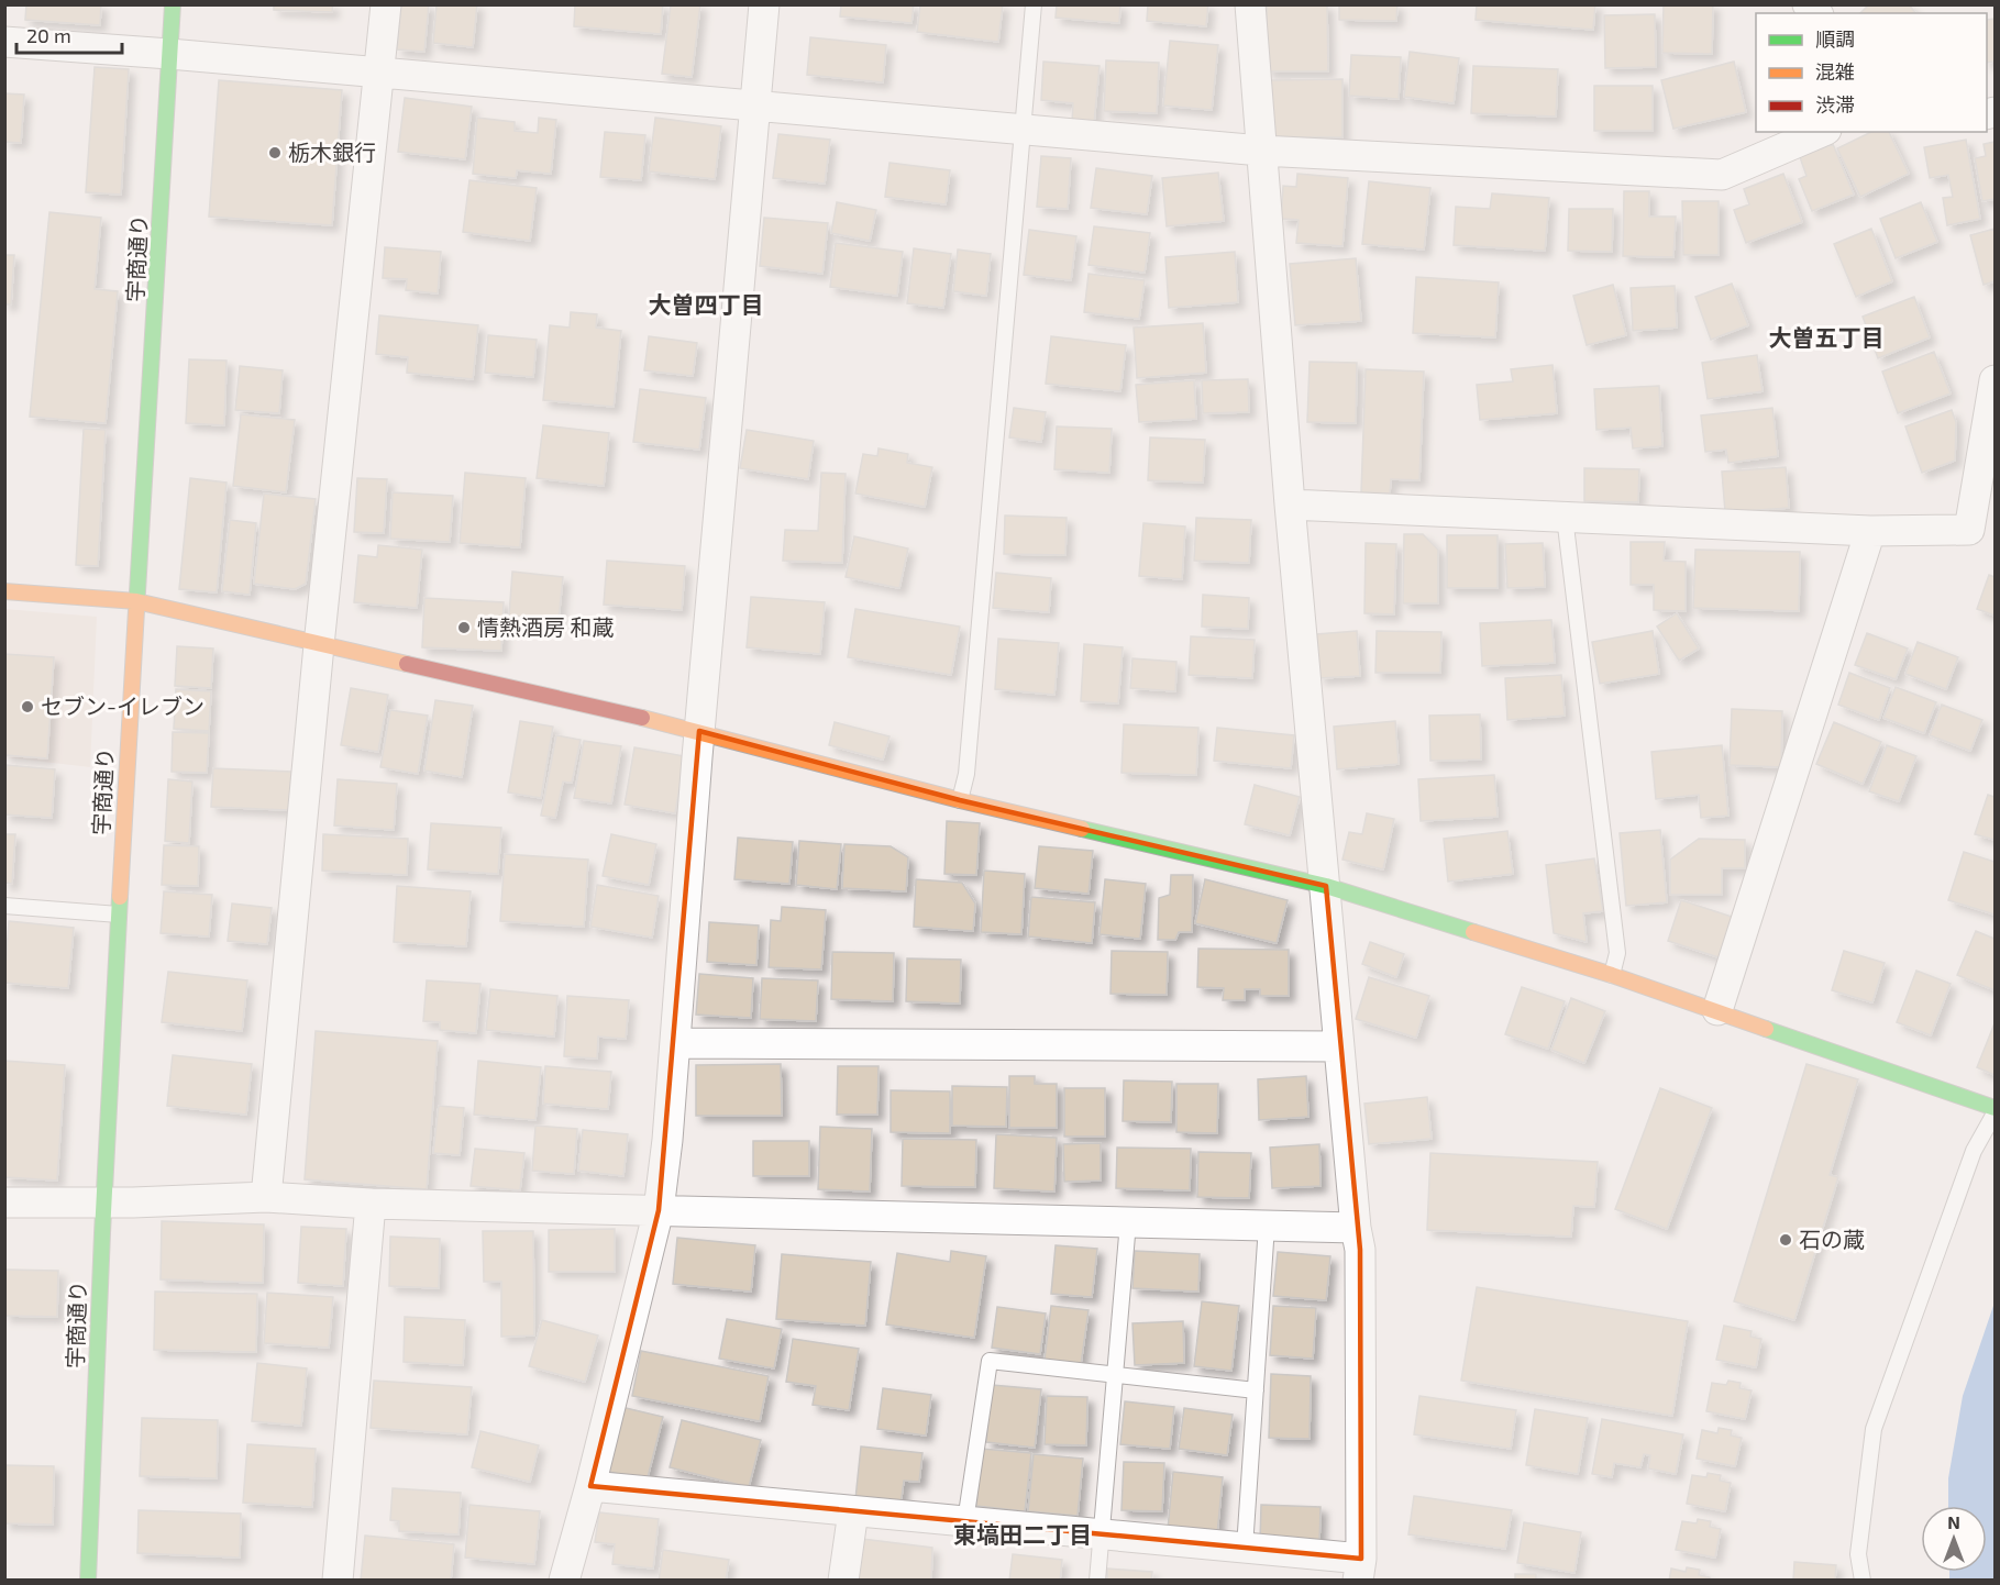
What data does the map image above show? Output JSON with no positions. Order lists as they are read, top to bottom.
{
  "streets": {
    "street": ["宇商通り"]
  },
  "districts": ["大曽四丁目", "大曽五丁目", "東塙田二丁目"],
  "places": [
    "栃木銀行",
    "情熱酒房 和蔵",
    "セブン-イレブン",
    "石の蔵"
  ],
  "legend": ["順調", "混雑", "渋滞"],
  "scale_bar": "20 m",
  "north": "top"
}
